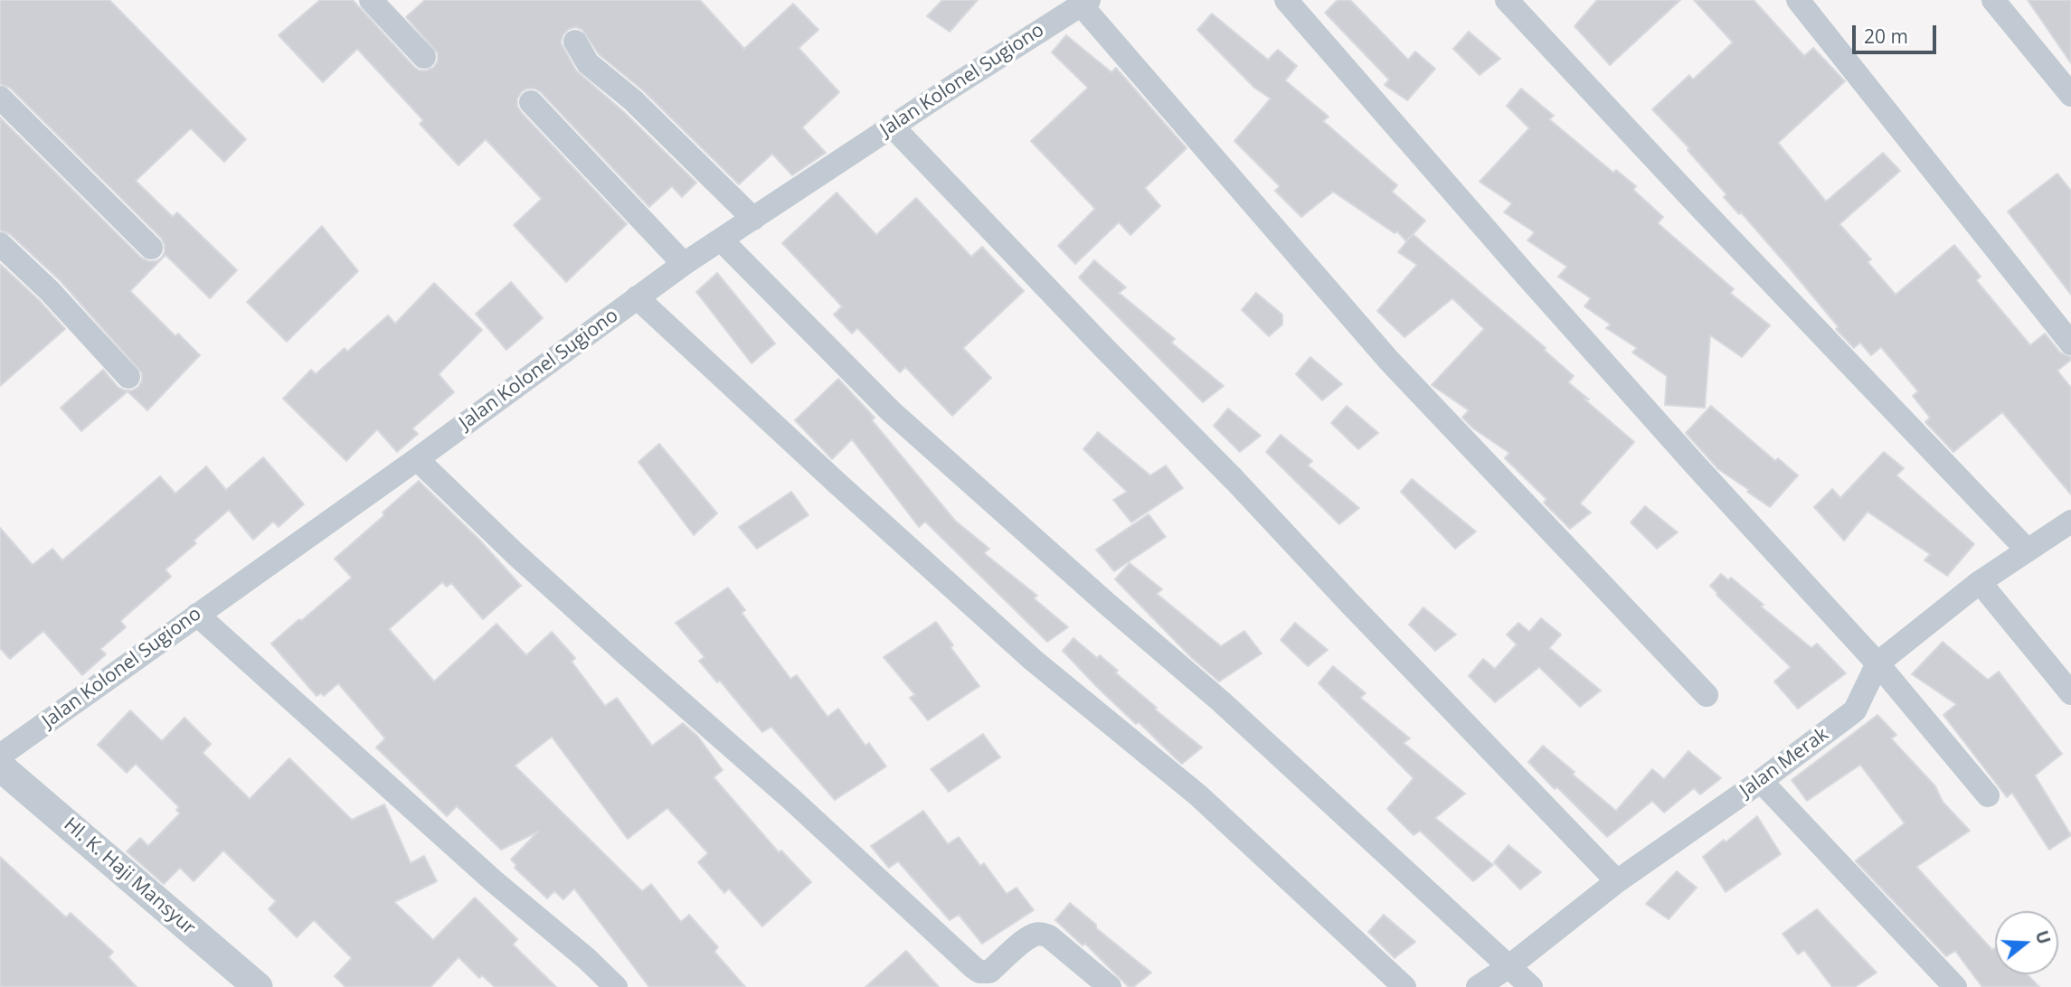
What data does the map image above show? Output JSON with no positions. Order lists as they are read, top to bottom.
{
  "streets": {
    "street": ["Jalan Kolonel Sugiono", "Jalan Merak", "Hl. K. Haji Mansyur"]
  },
  "scale_bar": "20 m",
  "north": "right"
}
